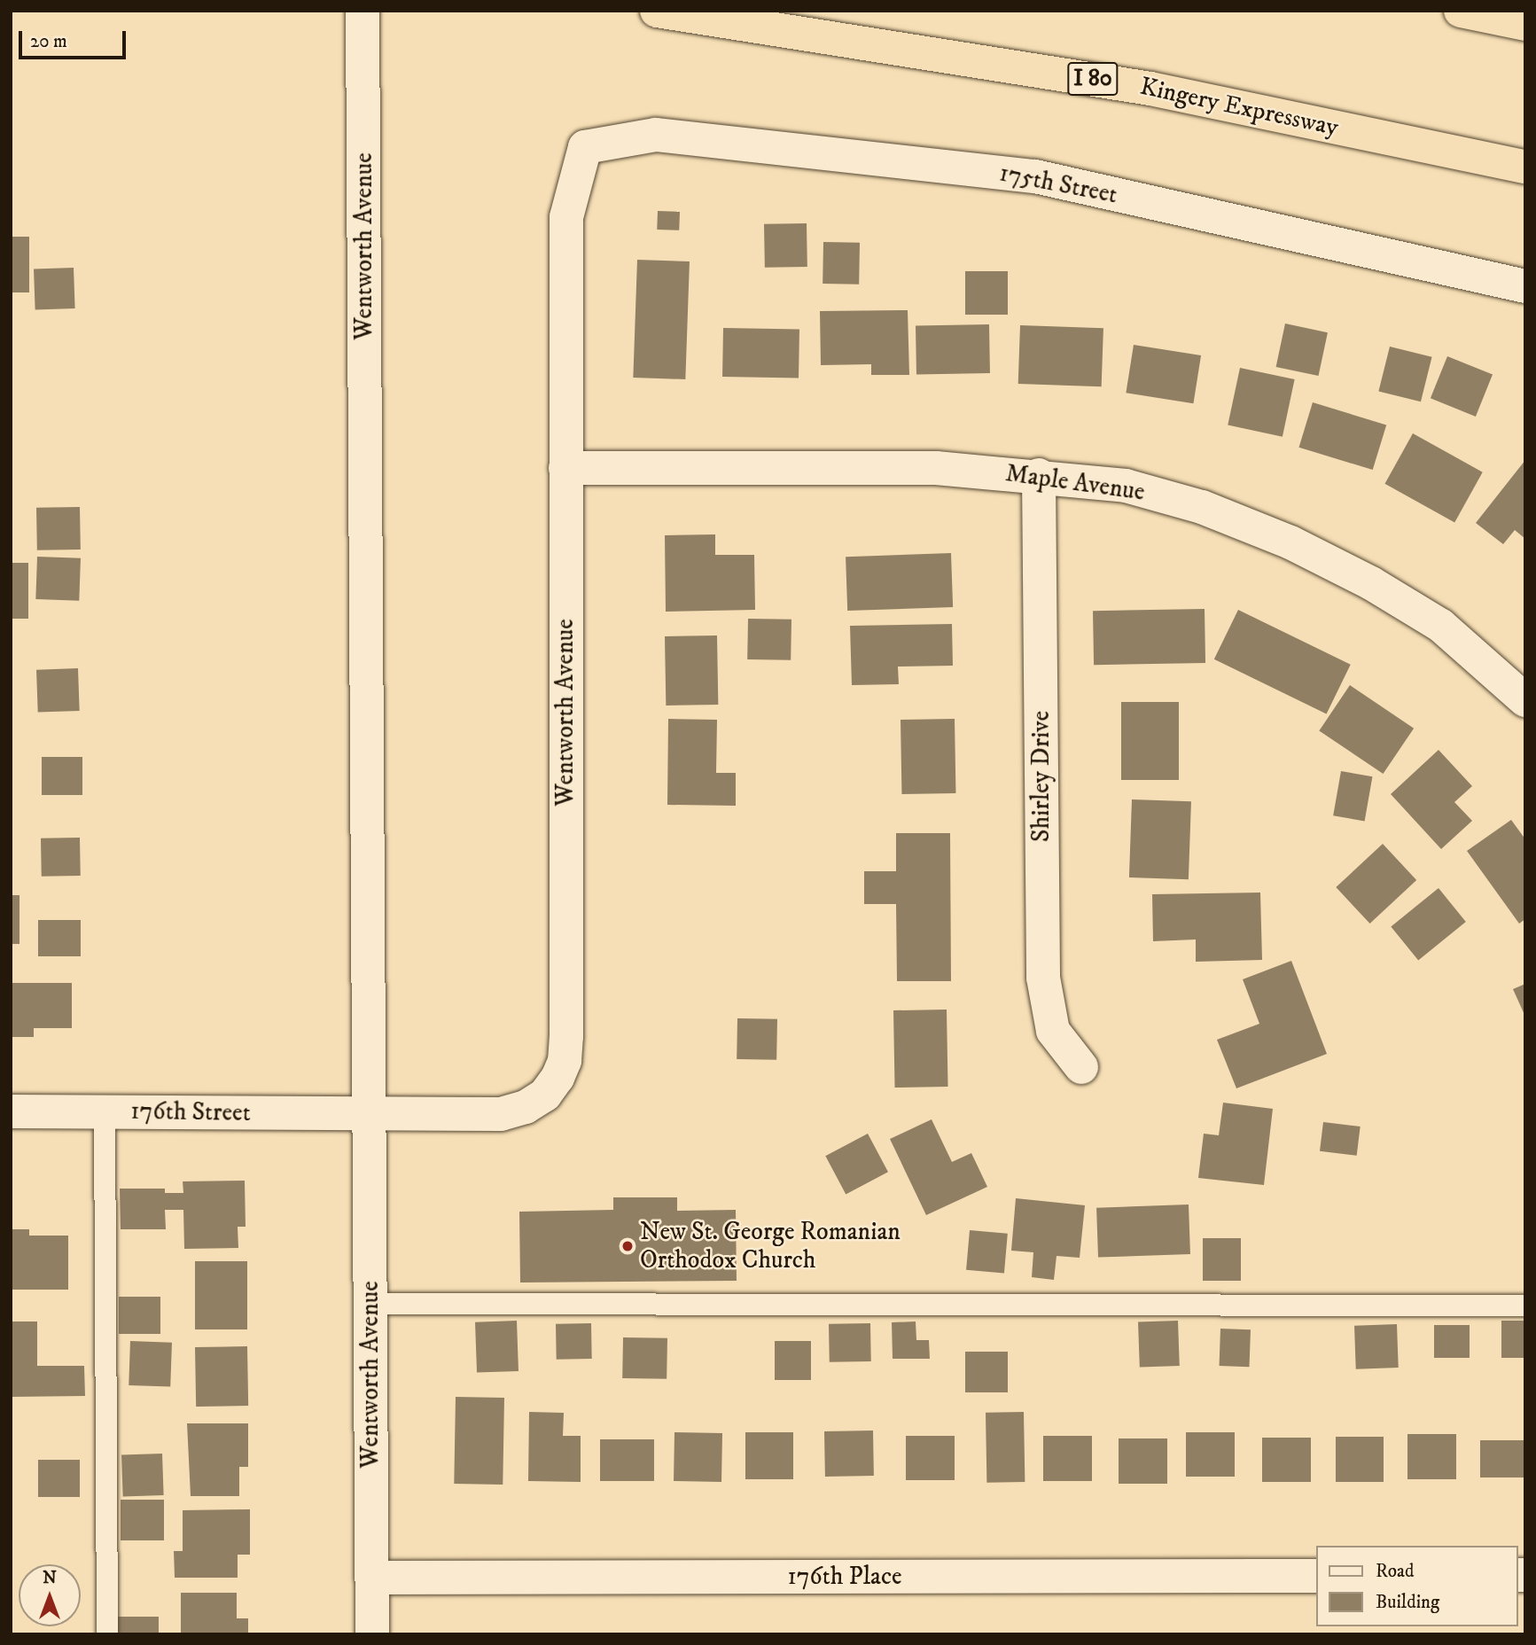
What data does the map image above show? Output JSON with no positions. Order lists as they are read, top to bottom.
{
  "streets": {
    "highway": ["I 80", "Kingery Expressway"],
    "street": [
      "175th Street",
      "Wentworth Avenue",
      "Maple Avenue",
      "Shirley Drive",
      "176th Street",
      "176th Place"
    ]
  },
  "crossings": [
    ["175th Street", "Wentworth Avenue"],
    ["Wentworth Avenue", "Maple Avenue"],
    ["Wentworth Avenue", "176th Street"],
    ["Wentworth Avenue", "176th Place"],
    ["Maple Avenue", "Shirley Drive"]
  ],
  "places": ["New St. George Romanian Orthodox Church"],
  "legend": ["Road", "Building"],
  "scale_bar": "20 m",
  "north": "top"
}
